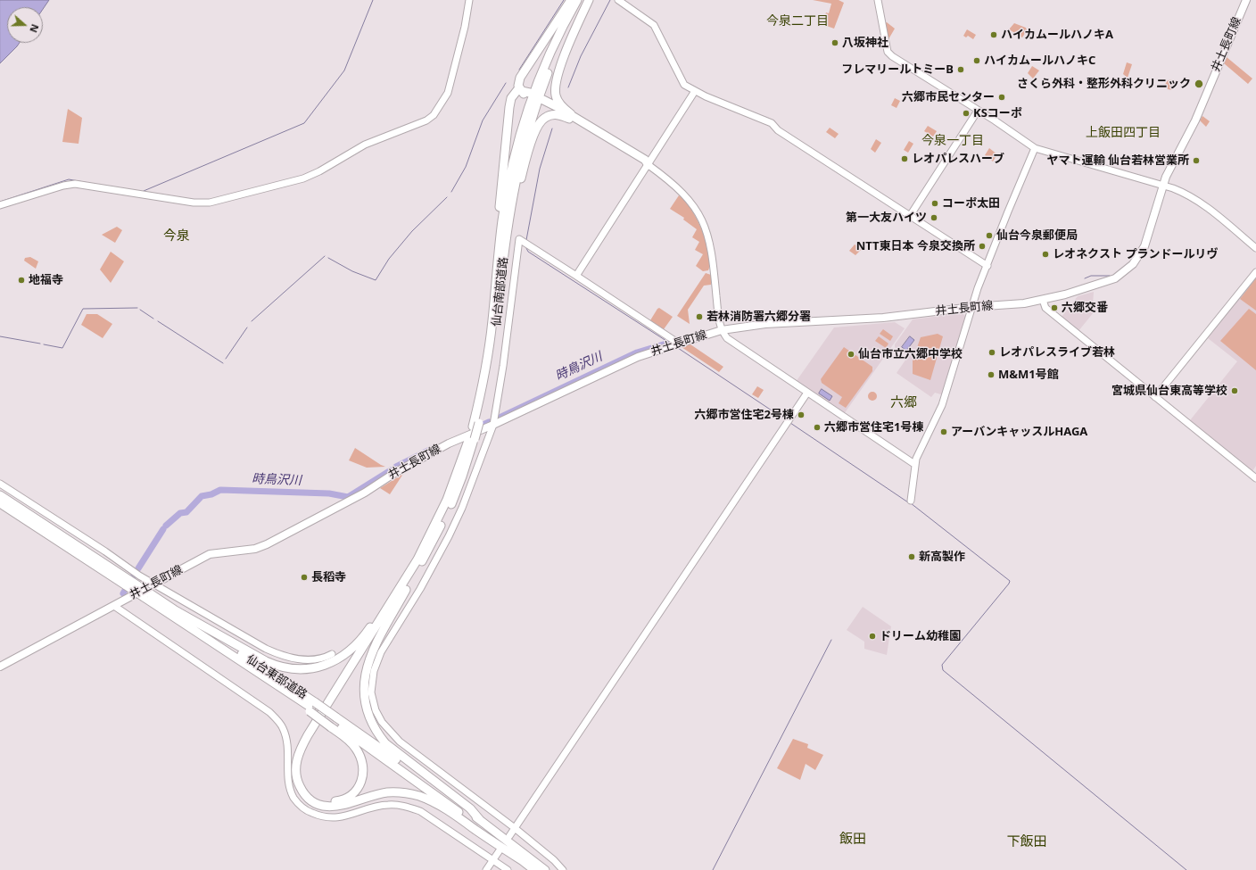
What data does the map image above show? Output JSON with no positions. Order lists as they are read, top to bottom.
{
  "streets": {
    "highway": ["仙台南部道路", "仙台東部道路"],
    "main road": ["井土長町線"]
  },
  "districts": [
    "今泉二丁目",
    "上飯田四丁目",
    "今泉一丁目",
    "今泉",
    "六郷",
    "飯田",
    "下飯田"
  ],
  "water": ["時鳥沢川"],
  "places": [
    "ハイカムールハノキA",
    "八坂神社",
    "ハイカムールハノキC",
    "フレマリールトミーB",
    "さくら外科・整形外科クリニック",
    "六郷市民センター",
    "KSコーポ",
    "レオパレスハーブ",
    "ヤマト運輸 仙台若林営業所",
    "コーポ太田",
    "第一大友ハイツ",
    "仙台今泉郵便局",
    "NTT東日本 今泉交換所",
    "レオネクスト プランドールリヴ",
    "地福寺",
    "六郷交番",
    "若林消防署六郷分署",
    "レオパレスライブ若林",
    "仙台市立六郷中学校",
    "M&M1号館",
    "宮城県仙台東高等学校",
    "六郷市営住宅2号棟",
    "六郷市営住宅1号棟",
    "アーバンキャッスルHAGA",
    "新高製作",
    "長稻寺",
    "ドリーム幼稚園"
  ],
  "north": "right"
}
